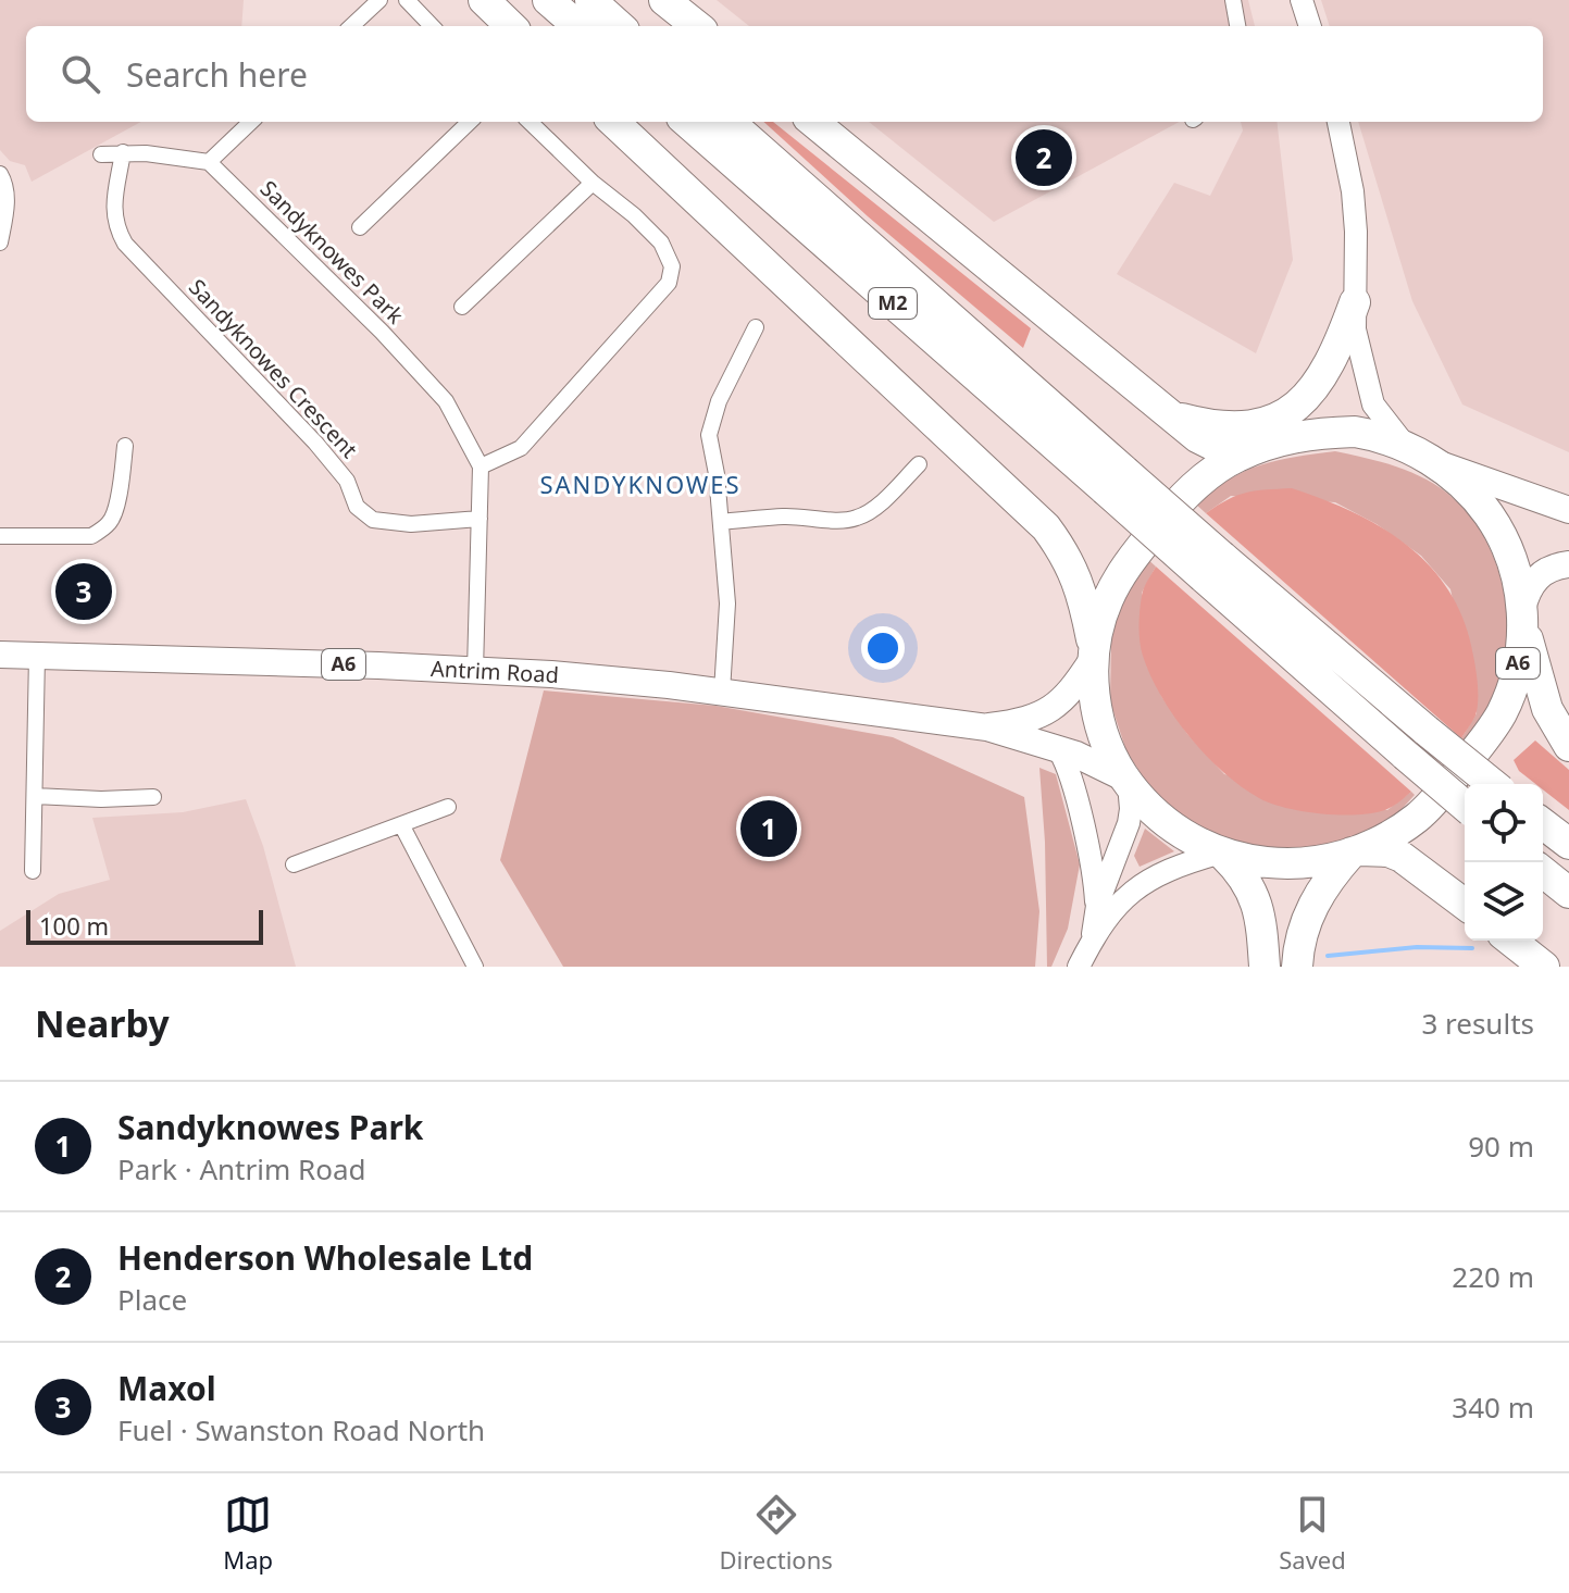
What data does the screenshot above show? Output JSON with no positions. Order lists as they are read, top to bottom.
{
  "streets": {
    "highway": ["M2", "A6"],
    "main road": ["Antrim Road"],
    "street": ["Sandyknowes Park", "Sandyknowes Crescent"]
  },
  "crossings": [
    ["A6", "Antrim Road"]
  ],
  "districts": ["SANDYKNOWES"],
  "scale_bar": "100 m",
  "page": {
    "search": "Search here",
    "pins": ["2", "3", "1"],
    "scale": "100 m",
    "heading": ["Nearby", "3 results"],
    "list": [
      {
        "mark": "1",
        "name": "Sandyknowes Park",
        "note": "Park · Antrim Road",
        "value": "90 m"
      },
      {
        "mark": "2",
        "name": "Henderson Wholesale Ltd",
        "note": "Place",
        "value": "220 m"
      },
      {
        "mark": "3",
        "name": "Maxol",
        "note": "Fuel · Swanston Road North",
        "value": "340 m"
      }
    ],
    "nav": ["Map", "Directions", "Saved"]
  }
}
